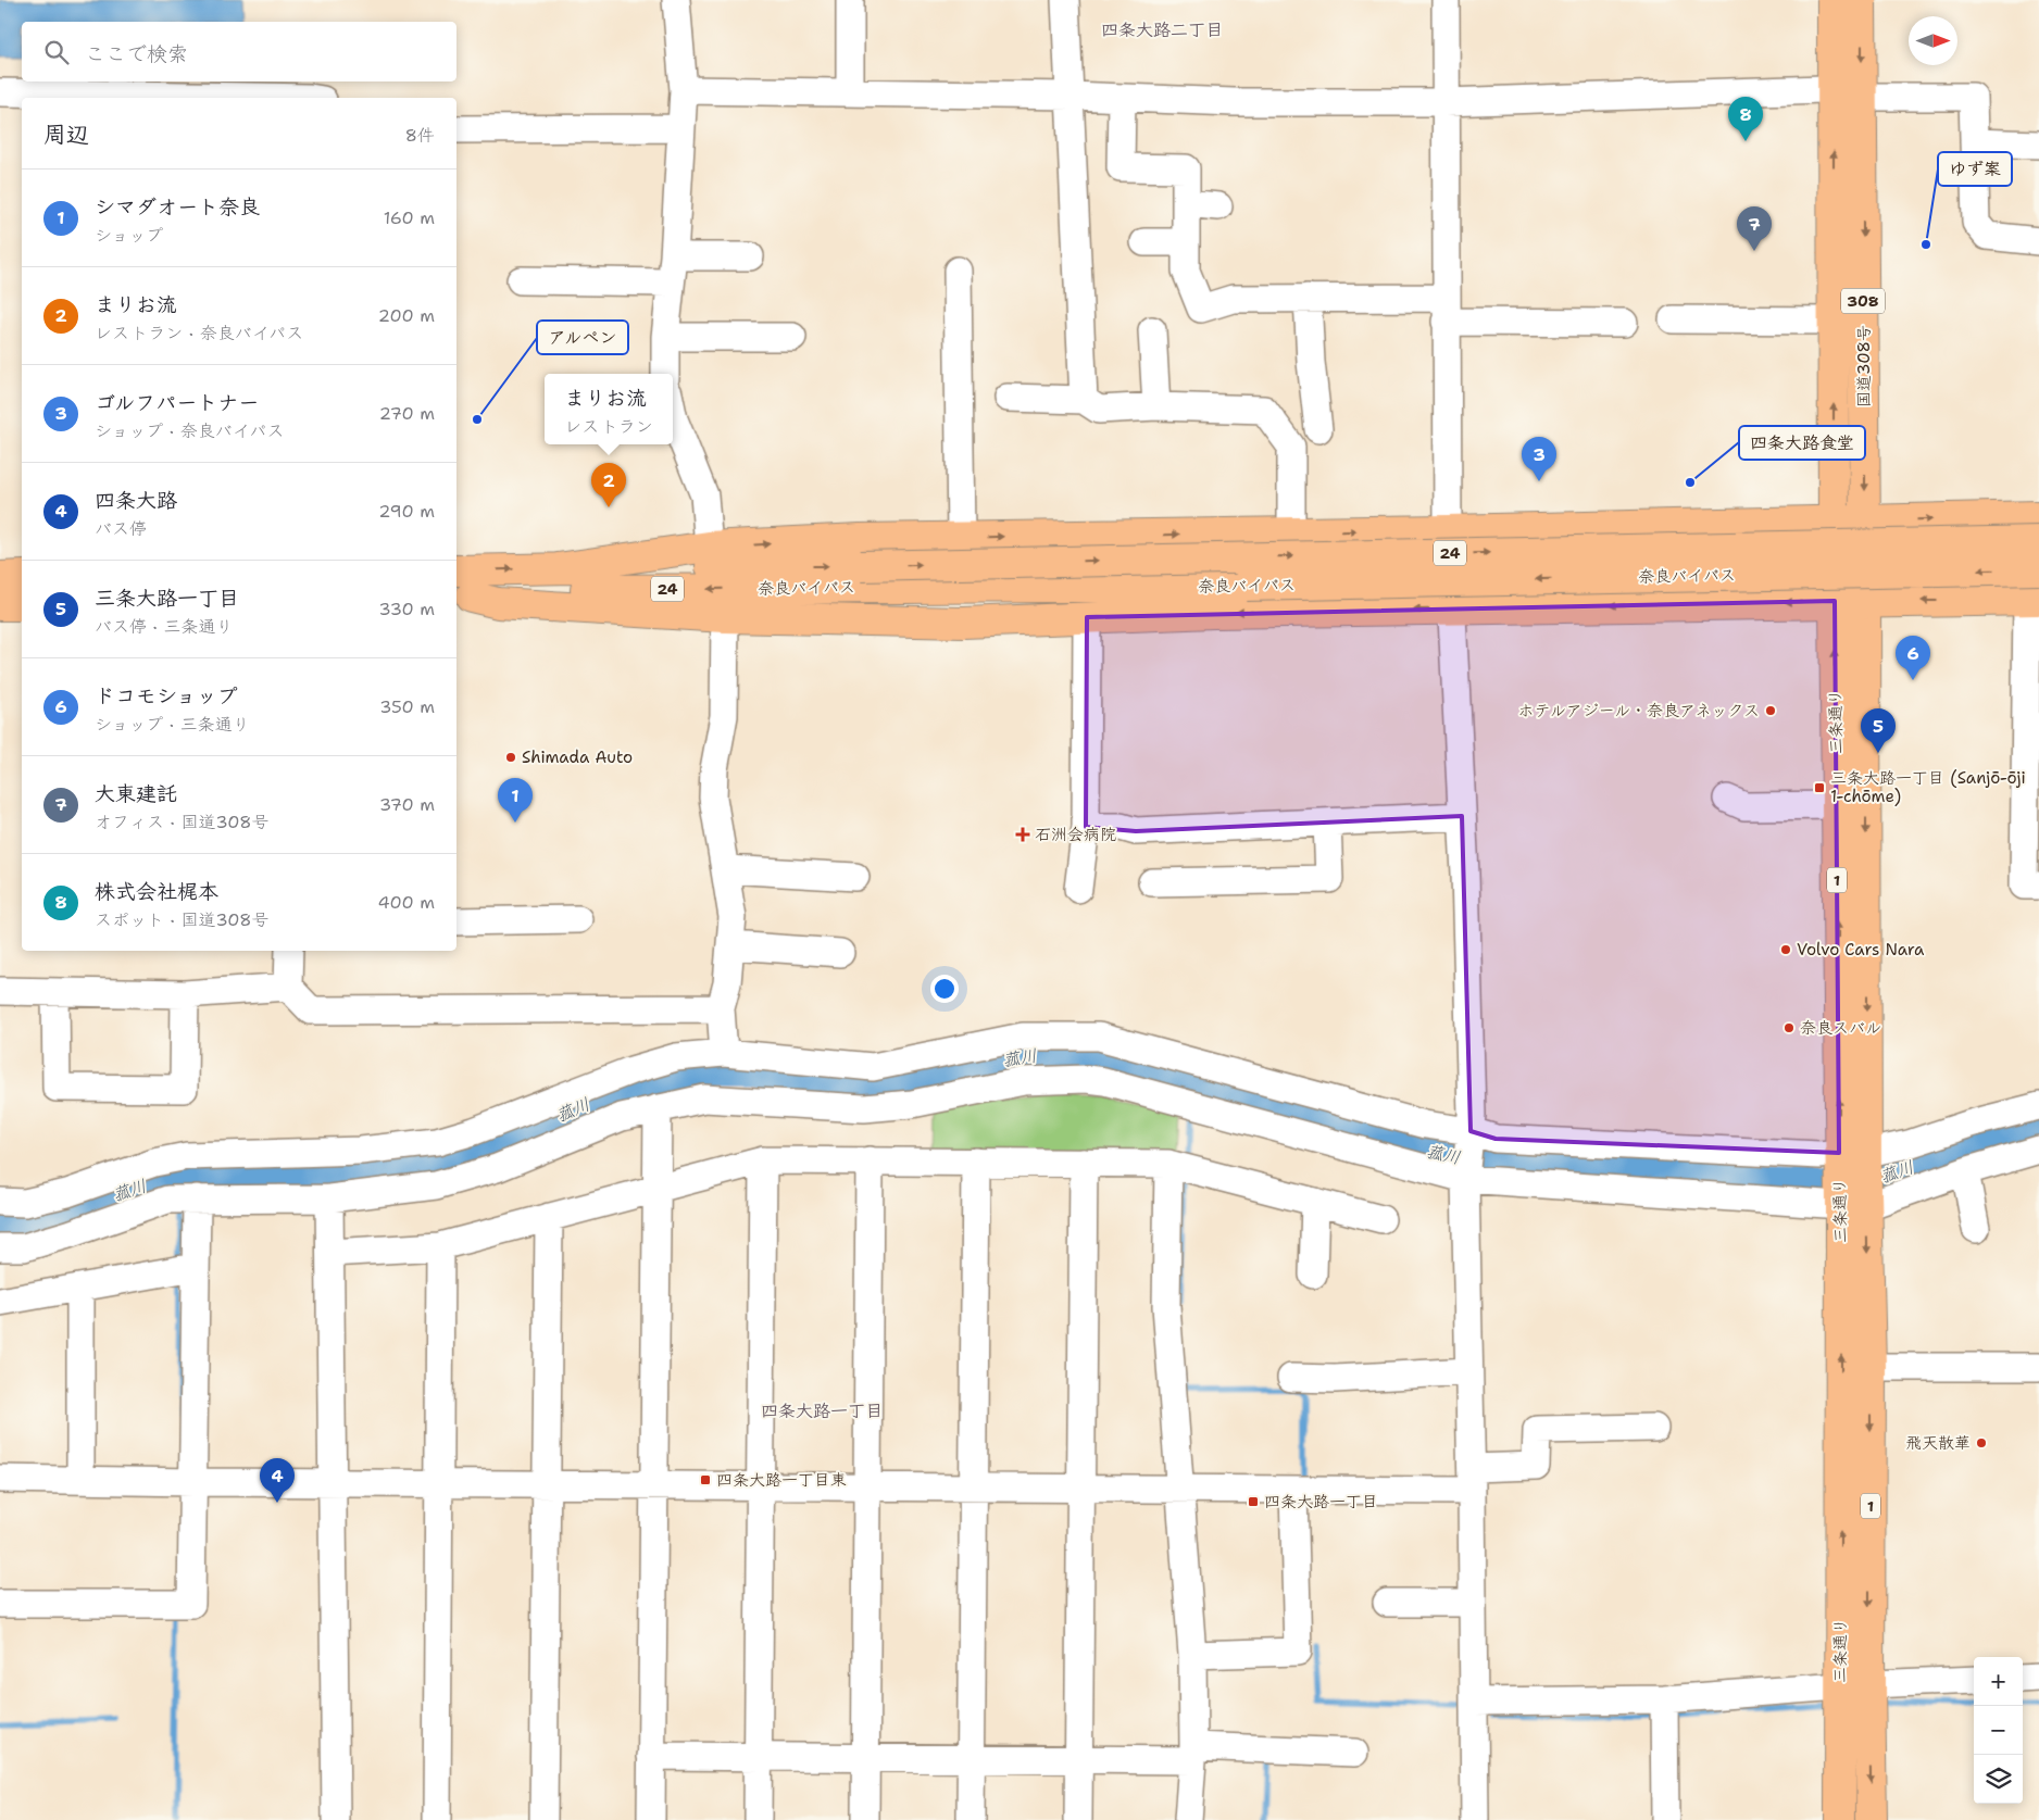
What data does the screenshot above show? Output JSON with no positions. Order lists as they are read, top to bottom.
{
  "streets": {
    "main road": [
      "308",
      "国道308号",
      "24",
      "奈良バイパス",
      "三条通り",
      "1"
    ]
  },
  "crossings": [
    ["国道308号", "三条通り"]
  ],
  "districts": ["四条大路二丁目", "四条大路一丁目"],
  "water": ["菰川"],
  "places": {
    "other": [
      "ゆず案",
      "アルペン",
      "四条大路食堂",
      "ホテルアジール・奈良アネックス",
      "Shimada Auto",
      "Volvo Cars Nara",
      "奈良スバル",
      "飛天散華"
    ],
    "transit": ["三条大路一丁目 (Sanjō-ōji 1-chōme)", "四条大路一丁目東", "四条大路一丁目"],
    "health": ["石洲会病院"]
  },
  "north": "right",
  "page": {
    "search": "ここで検索",
    "pins": [
      "8",
      "7",
      "3",
      "2",
      "6",
      "5",
      "1",
      "4"
    ],
    "heading": ["周辺", "8件"],
    "list": [
      {
        "mark": "1",
        "name": "シマダオート奈良",
        "note": "ショップ",
        "value": "160 m"
      },
      {
        "mark": "2",
        "name": "まりお流",
        "note": "レストラン · 奈良バイパス",
        "value": "200 m"
      },
      {
        "mark": "3",
        "name": "ゴルフパートナー",
        "note": "ショップ · 奈良バイパス",
        "value": "270 m"
      },
      {
        "mark": "4",
        "name": "四条大路",
        "note": "バス停",
        "value": "290 m"
      },
      {
        "mark": "5",
        "name": "三条大路一丁目",
        "note": "バス停 · 三条通り",
        "value": "330 m"
      },
      {
        "mark": "6",
        "name": "ドコモショップ",
        "note": "ショップ · 三条通り",
        "value": "350 m"
      },
      {
        "mark": "7",
        "name": "大東建託",
        "note": "オフィス · 国道308号",
        "value": "370 m"
      },
      {
        "mark": "8",
        "name": "株式会社梶本",
        "note": "スポット · 国道308号",
        "value": "400 m"
      }
    ],
    "popup": ["まりお流", "レストラン"],
    "map_buttons": ["+", "−"]
  }
}
